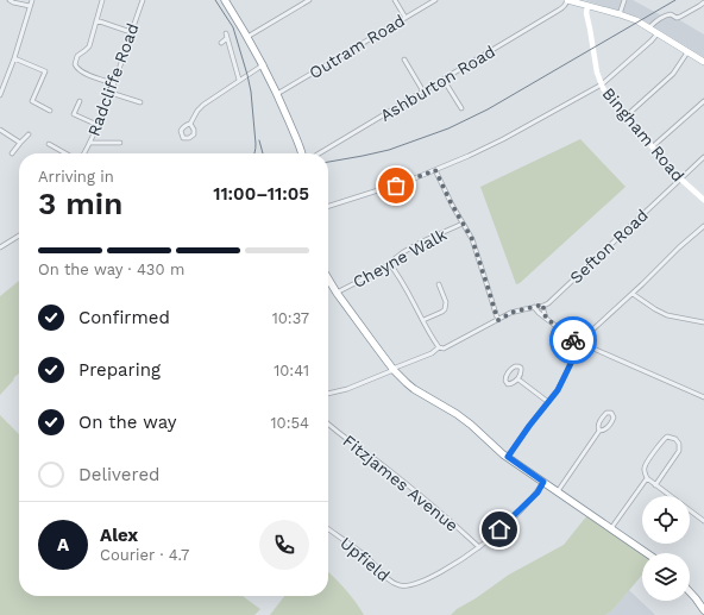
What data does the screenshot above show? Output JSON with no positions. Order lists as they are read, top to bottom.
{
  "streets": {
    "street": [
      "Outram Road",
      "Radcliffe Road",
      "Ashburton Road",
      "Bingham Road",
      "Sefton Road",
      "Cheyne Walk",
      "Fitzjames Avenue",
      "Upfield"
    ]
  },
  "crossings": [
    ["Bingham Road", "Sefton Road"],
    ["Fitzjames Avenue", "Upfield"]
  ],
  "page": {
    "heading": ["3 min", "Arriving in", "11:00–11:05"],
    "panel": ["Alex", "Courier · 4.7"],
    "bar": "On the way · 430 m",
    "list": [
      ["Confirmed", "10:37"],
      ["Preparing", "10:41"],
      ["On the way", "10:54"],
      "Delivered"
    ],
    "round": "A"
  }
}
